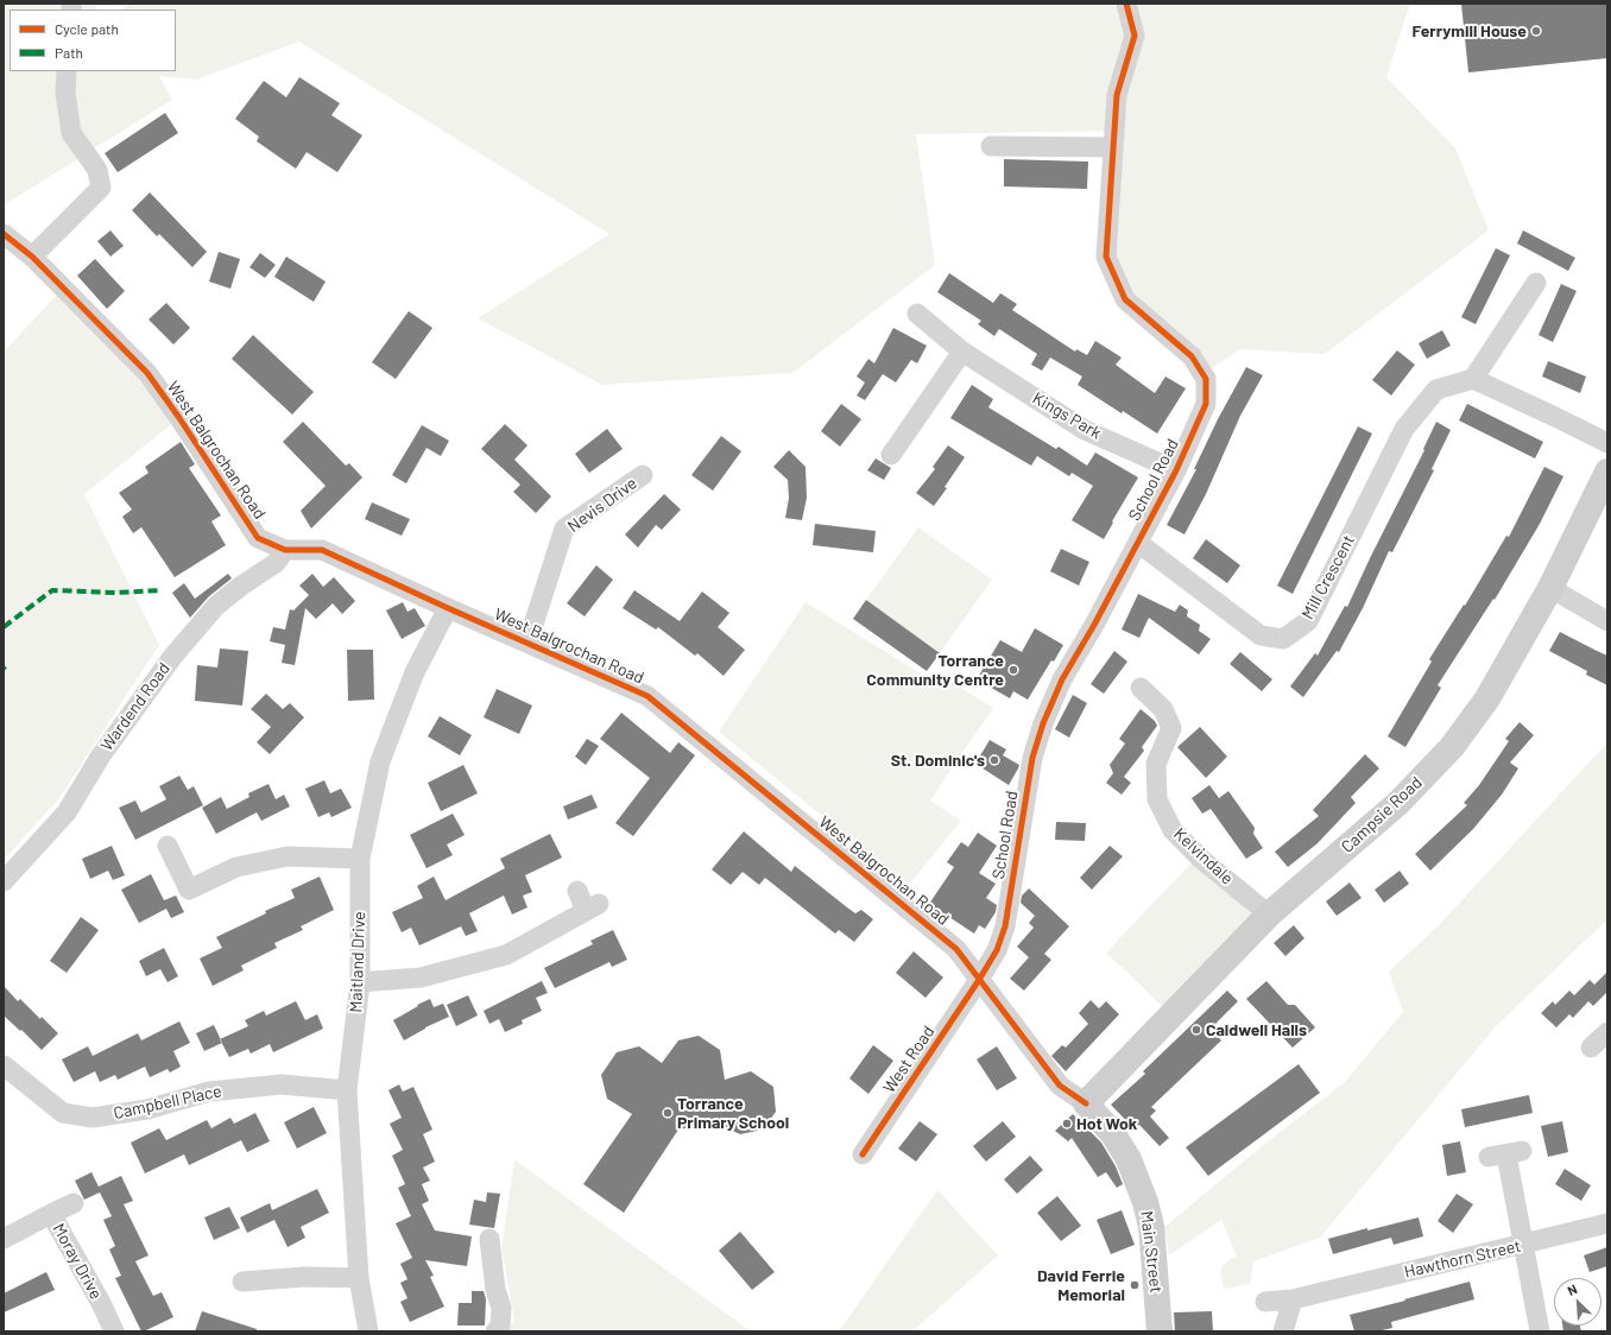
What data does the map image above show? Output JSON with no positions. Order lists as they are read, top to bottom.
{
  "streets": {
    "main road": ["Campsie Road", "Main Street"],
    "street": [
      "Kings Park",
      "West Balgrochan Road",
      "School Road",
      "Nevis Drive",
      "Mill Crescent",
      "Wardend Road",
      "Kelvindale",
      "Maitland Drive",
      "West Road",
      "Campbell Place",
      "Hawthorn Street",
      "Moray Drive"
    ]
  },
  "crossings": [
    ["Kings Park", "School Road"],
    ["West Balgrochan Road", "School Road"],
    ["West Balgrochan Road", "Nevis Drive"],
    ["West Balgrochan Road", "Wardend Road"],
    ["West Balgrochan Road", "Campsie Road"],
    ["West Balgrochan Road", "Maitland Drive"],
    ["West Balgrochan Road", "West Road"],
    ["West Balgrochan Road", "Main Street"],
    ["School Road", "Mill Crescent"],
    ["School Road", "West Road"],
    ["Campsie Road", "Kelvindale"],
    ["Campsie Road", "Main Street"],
    ["Maitland Drive", "Campbell Place"]
  ],
  "places": [
    "Ferrymill House",
    "Torrance Community Centre",
    "St. Dominic's",
    "Caldwell Halls",
    "Torrance Primary School",
    "Hot Wok",
    "David Ferrie Memorial"
  ],
  "legend": ["Cycle path", "Path"],
  "north": "top left"
}
